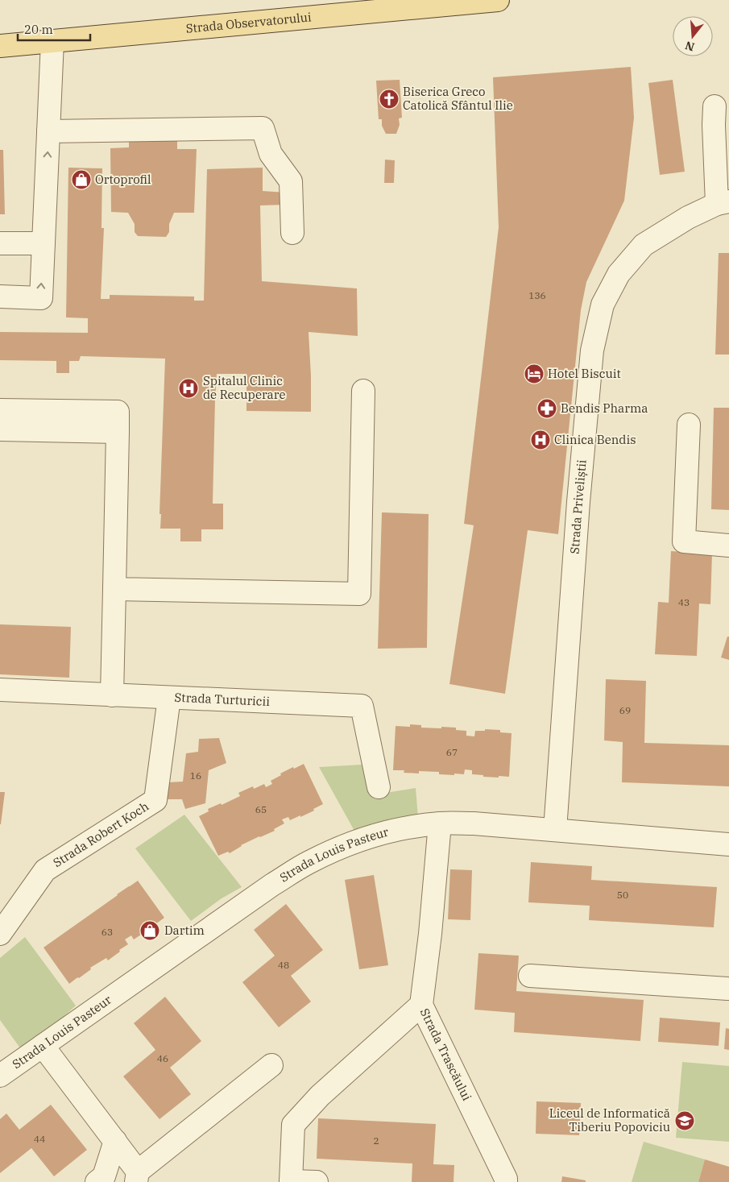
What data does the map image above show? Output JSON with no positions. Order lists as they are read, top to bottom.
{
  "streets": {
    "main road": ["Strada Observatorului"],
    "street": [
      "Strada Priveliștii",
      "Strada Turturicii",
      "Strada Robert Koch",
      "Strada Louis Pasteur",
      "Strada Trascăului"
    ]
  },
  "crossings": [
    ["Strada Priveliștii", "Strada Louis Pasteur"],
    ["Strada Turturicii", "Strada Robert Koch"],
    ["Strada Louis Pasteur", "Strada Trascăului"]
  ],
  "places": {
    "church": ["Biserica Greco Catolică Sfântul Ilie"],
    "shop": ["Ortoprofil", "Dartim"],
    "hotel": ["Hotel Biscuit"],
    "hospital": ["Spitalul Clinic de Recuperare", "Clinica Bendis"],
    "pharmacy": ["Bendis Pharma"],
    "school or university": ["Liceul de Informatică Tiberiu Popoviciu"]
  },
  "house_numbers": [
    "136",
    "43",
    "69",
    "67",
    "16",
    "65",
    "50",
    "63",
    "48",
    "46",
    "44",
    "2"
  ],
  "scale_bar": "20 m",
  "north": "bottom"
}
